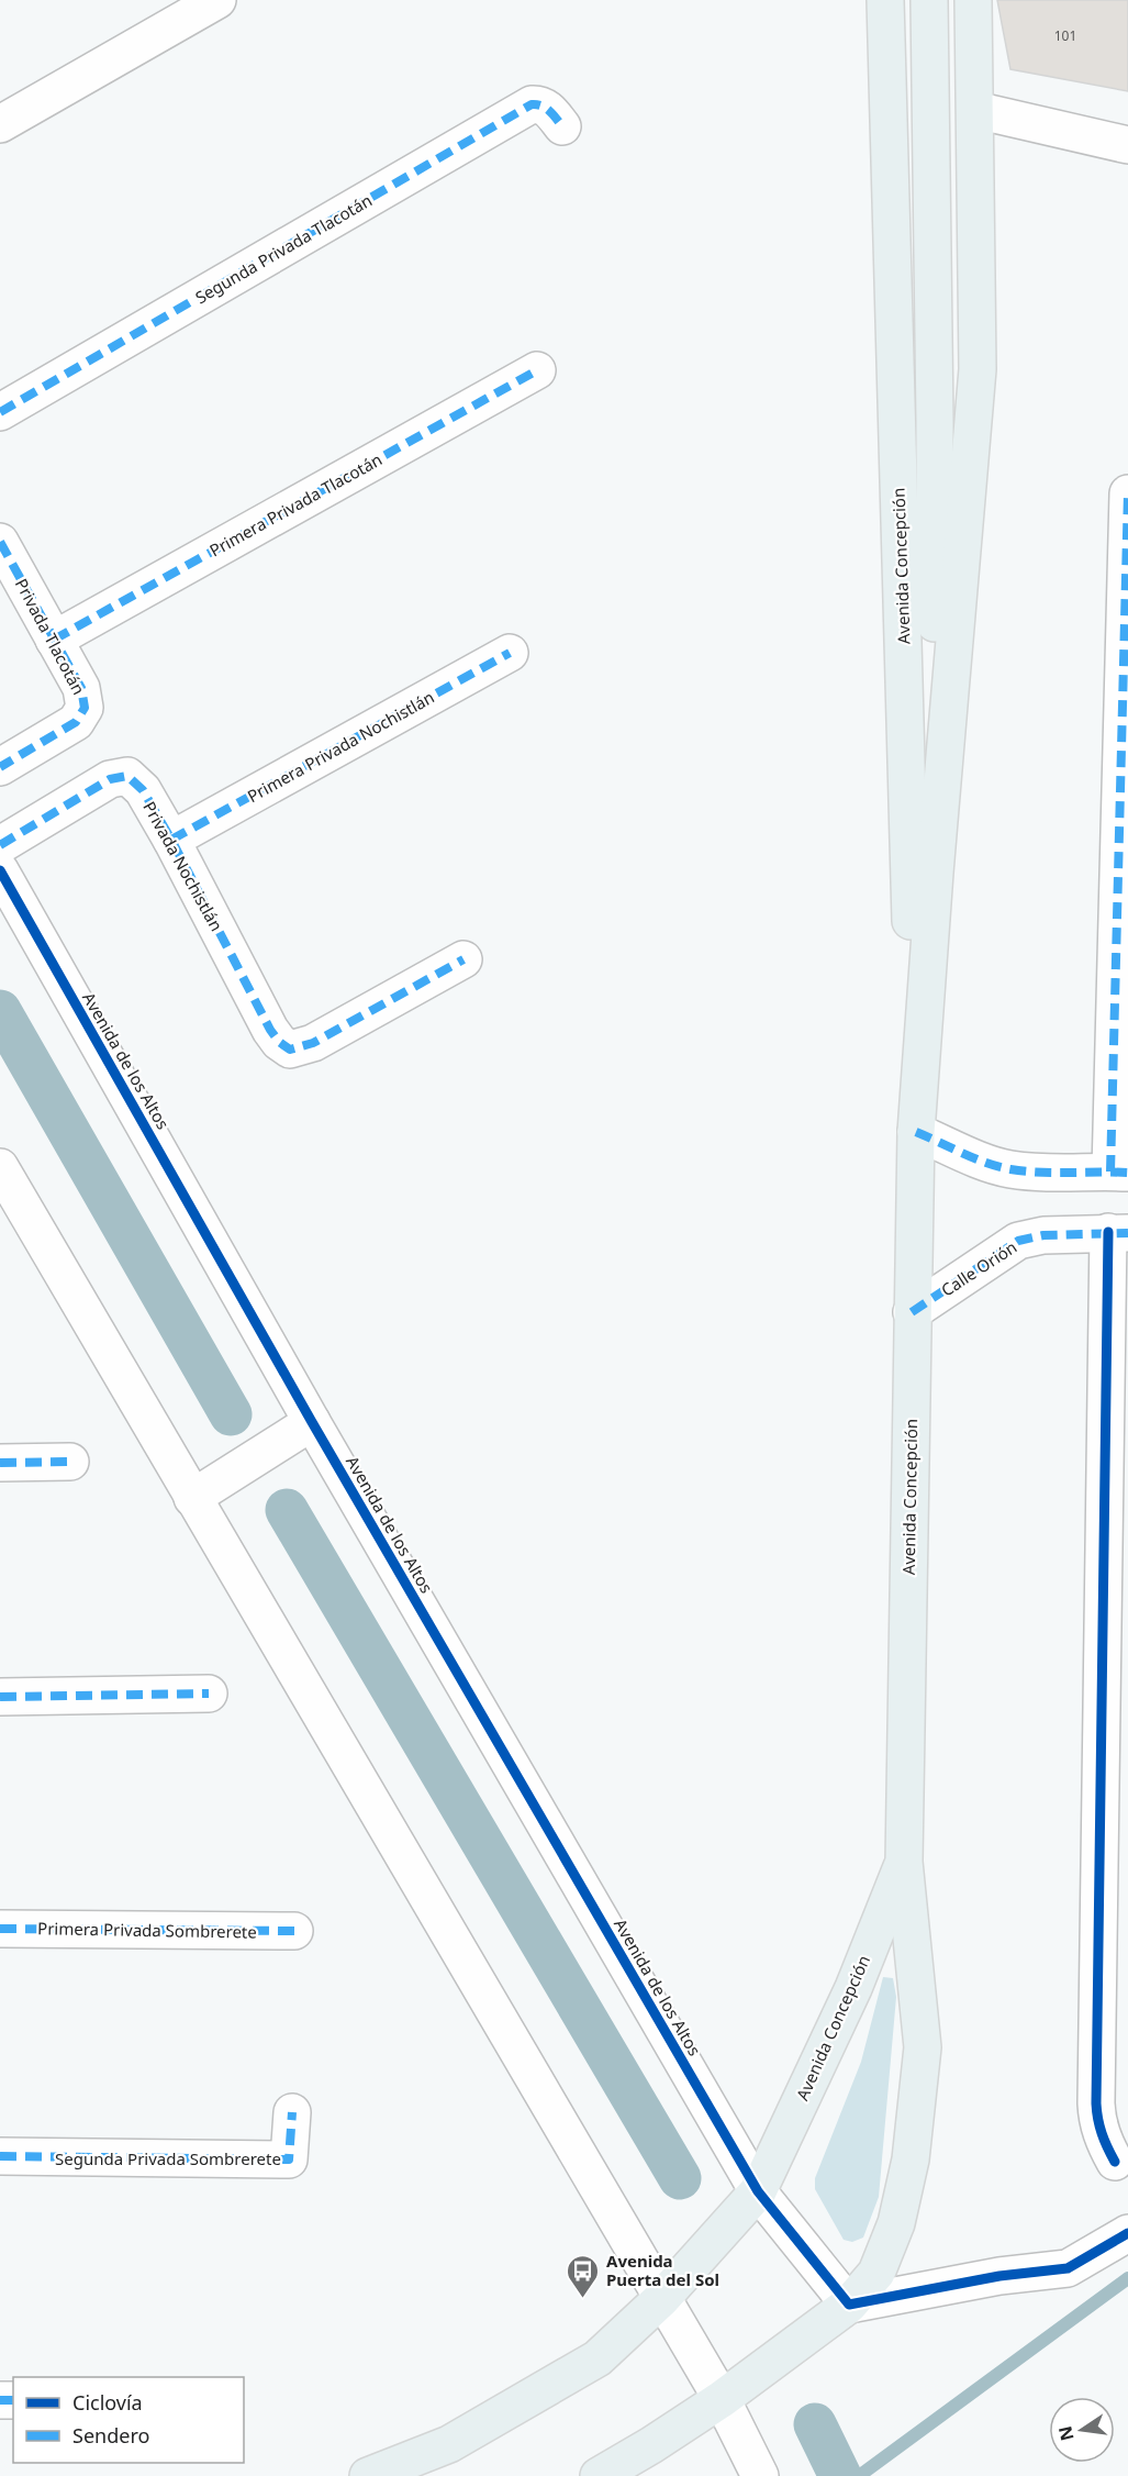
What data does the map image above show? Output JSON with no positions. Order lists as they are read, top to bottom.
{
  "streets": {
    "main road": ["Avenida Concepción"],
    "street": [
      "Segunda Privada Tlacotán",
      "Primera Privada Tlacotán",
      "Privada Tlacotán",
      "Primera Privada Nochistlán",
      "Privada Nochistlán",
      "Avenida de los Altos",
      "Calle Orión",
      "Primera Privada Sombrerete",
      "Segunda Privada Sombrerete"
    ]
  },
  "crossings": [
    ["Primera Privada Tlacotán", "Privada Tlacotán"],
    ["Avenida Concepción", "Avenida de los Altos"],
    ["Avenida Concepción", "Calle Orión"],
    ["Primera Privada Nochistlán", "Privada Nochistlán"]
  ],
  "places": {
    "bus stop": ["Avenida Puerta del Sol"]
  },
  "house_numbers": ["101"],
  "legend": ["Ciclovía", "Sendero"],
  "north": "left"
}
